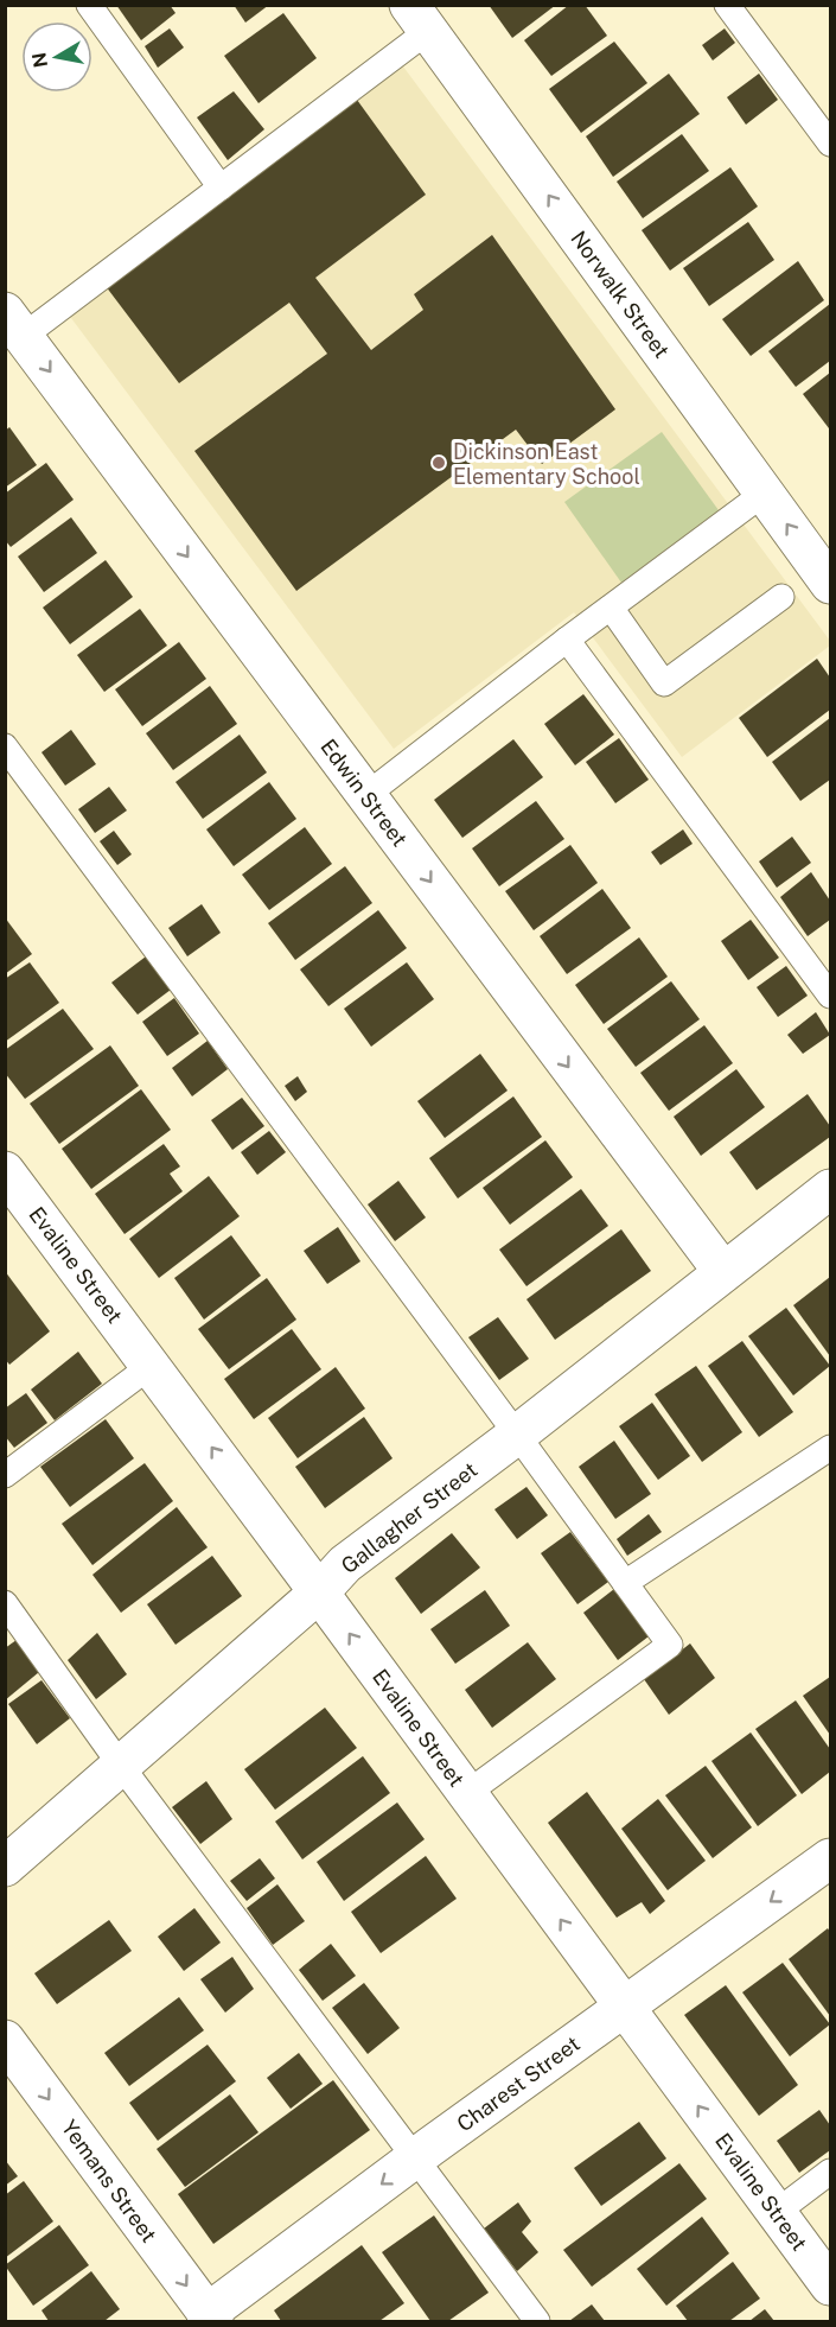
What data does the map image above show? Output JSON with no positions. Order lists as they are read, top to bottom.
{
  "streets": {
    "street": [
      "Norwalk Street",
      "Edwin Street",
      "Evaline Street",
      "Gallagher Street",
      "Charest Street",
      "Yemans Street"
    ]
  },
  "crossings": [
    ["Edwin Street", "Gallagher Street"],
    ["Evaline Street", "Gallagher Street"],
    ["Evaline Street", "Charest Street"],
    ["Charest Street", "Yemans Street"]
  ],
  "one_way": [
    "Norwalk Street",
    "Edwin Street",
    "Evaline Street",
    "Charest Street",
    "Yemans Street"
  ],
  "places": ["Dickinson East Elementary School"],
  "north": "left"
}
